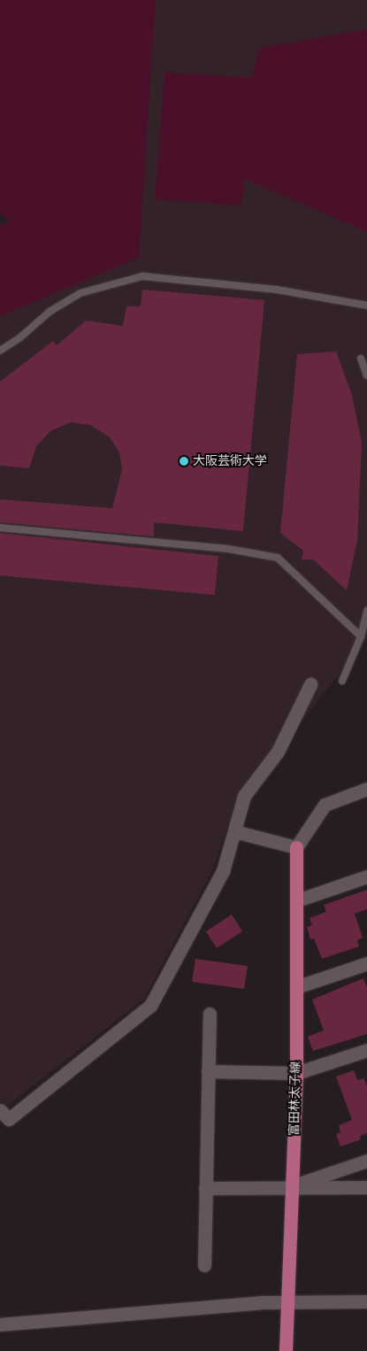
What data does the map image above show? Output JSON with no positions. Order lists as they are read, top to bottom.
{
  "streets": {
    "main road": ["富田林太子線"]
  },
  "places": ["大阪芸術大学"]
}
